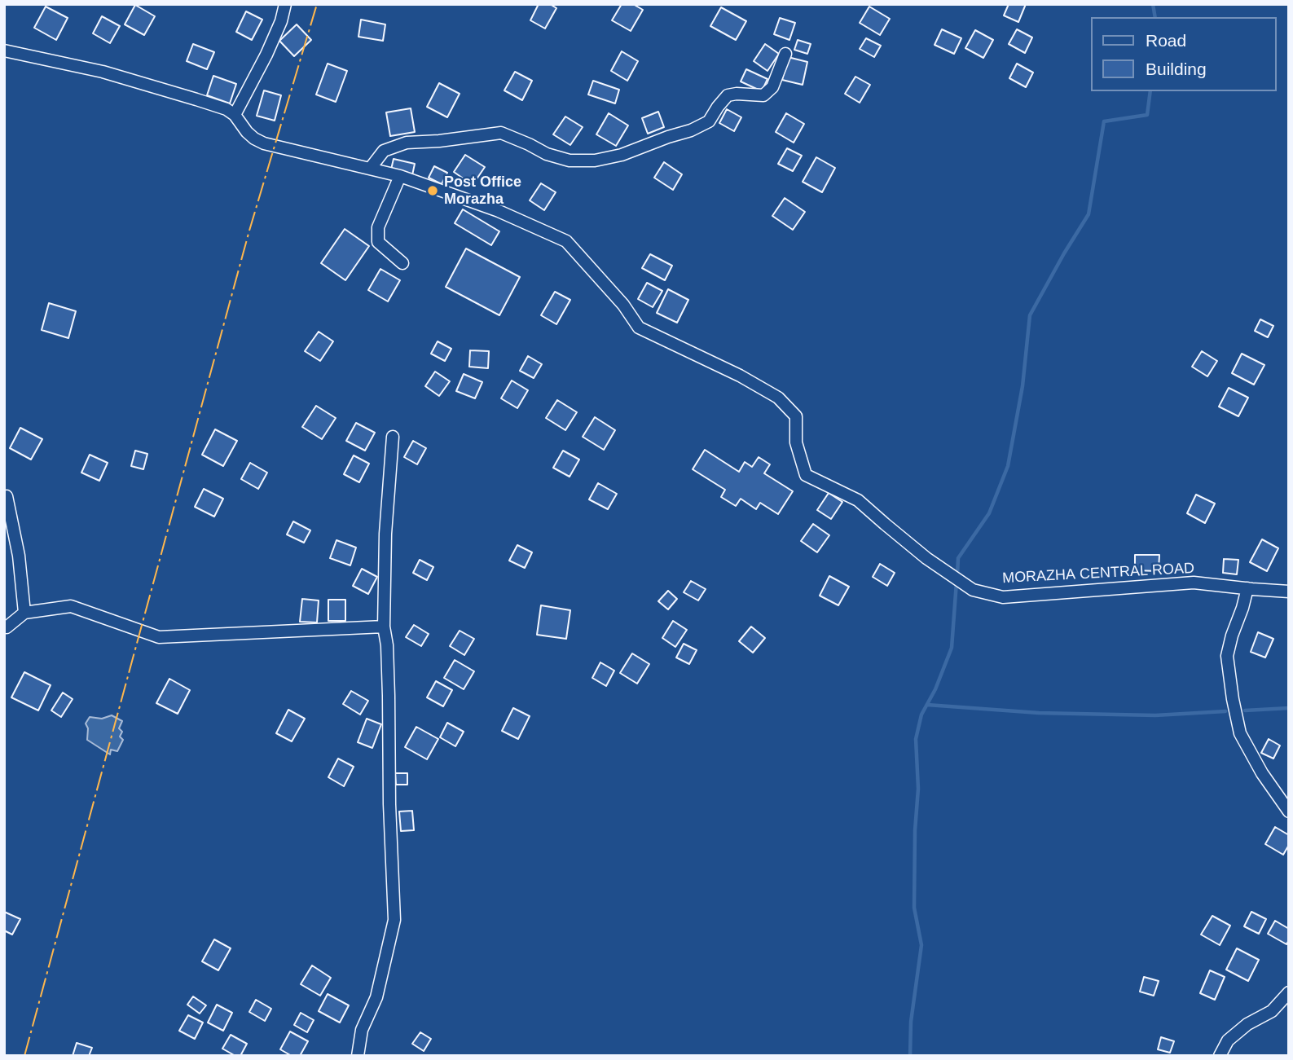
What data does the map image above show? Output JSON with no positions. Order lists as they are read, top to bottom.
{
  "streets": {
    "street": ["MORAZHA CENTRAL ROAD"]
  },
  "places": ["Post Office Morazha"],
  "legend": ["Road", "Building"]
}
